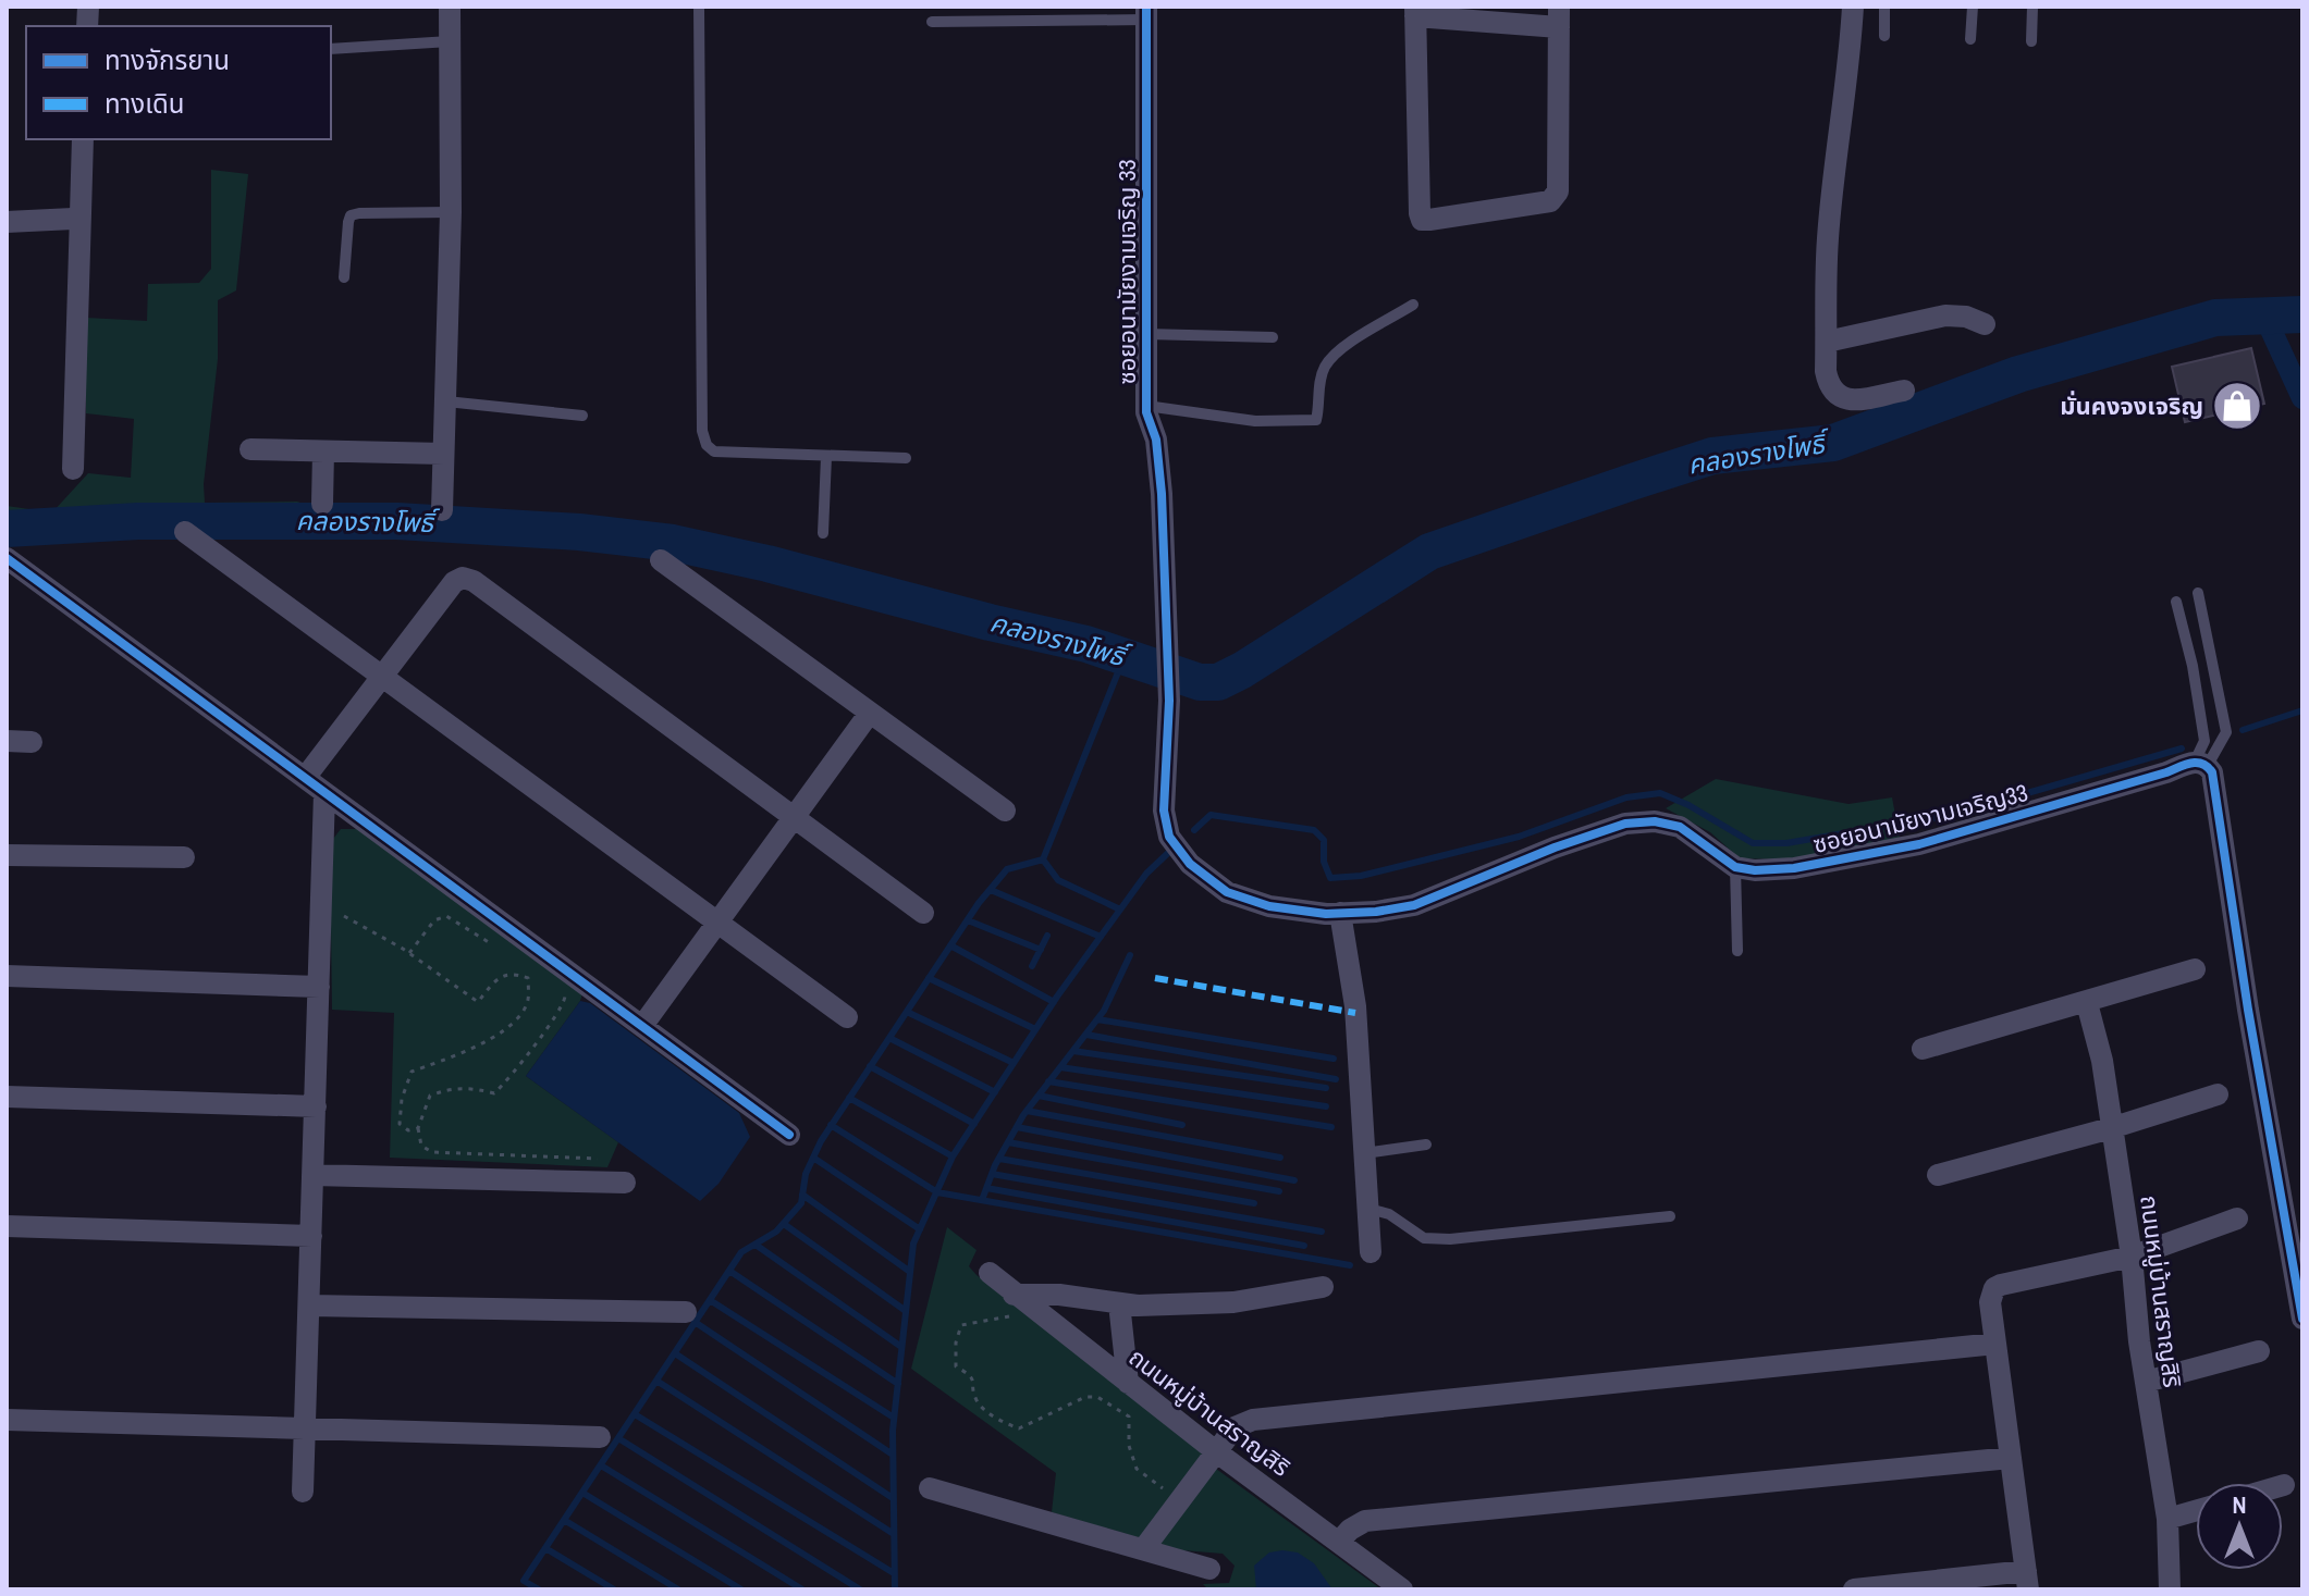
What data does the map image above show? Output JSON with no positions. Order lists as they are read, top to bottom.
{
  "streets": {
    "street": ["ซอยอนามัยงามเจริญ 33", "ซอยอนามัยงามเจริญ33", "ถนนหมู่บ้านสราญสิริ"]
  },
  "water": ["คลองรางโพธิ์"],
  "places": {
    "shop": ["มั่นคงจงเจริญ"]
  },
  "legend": ["ทางจักรยาน", "ทางเดิน"],
  "north": "top"
}
